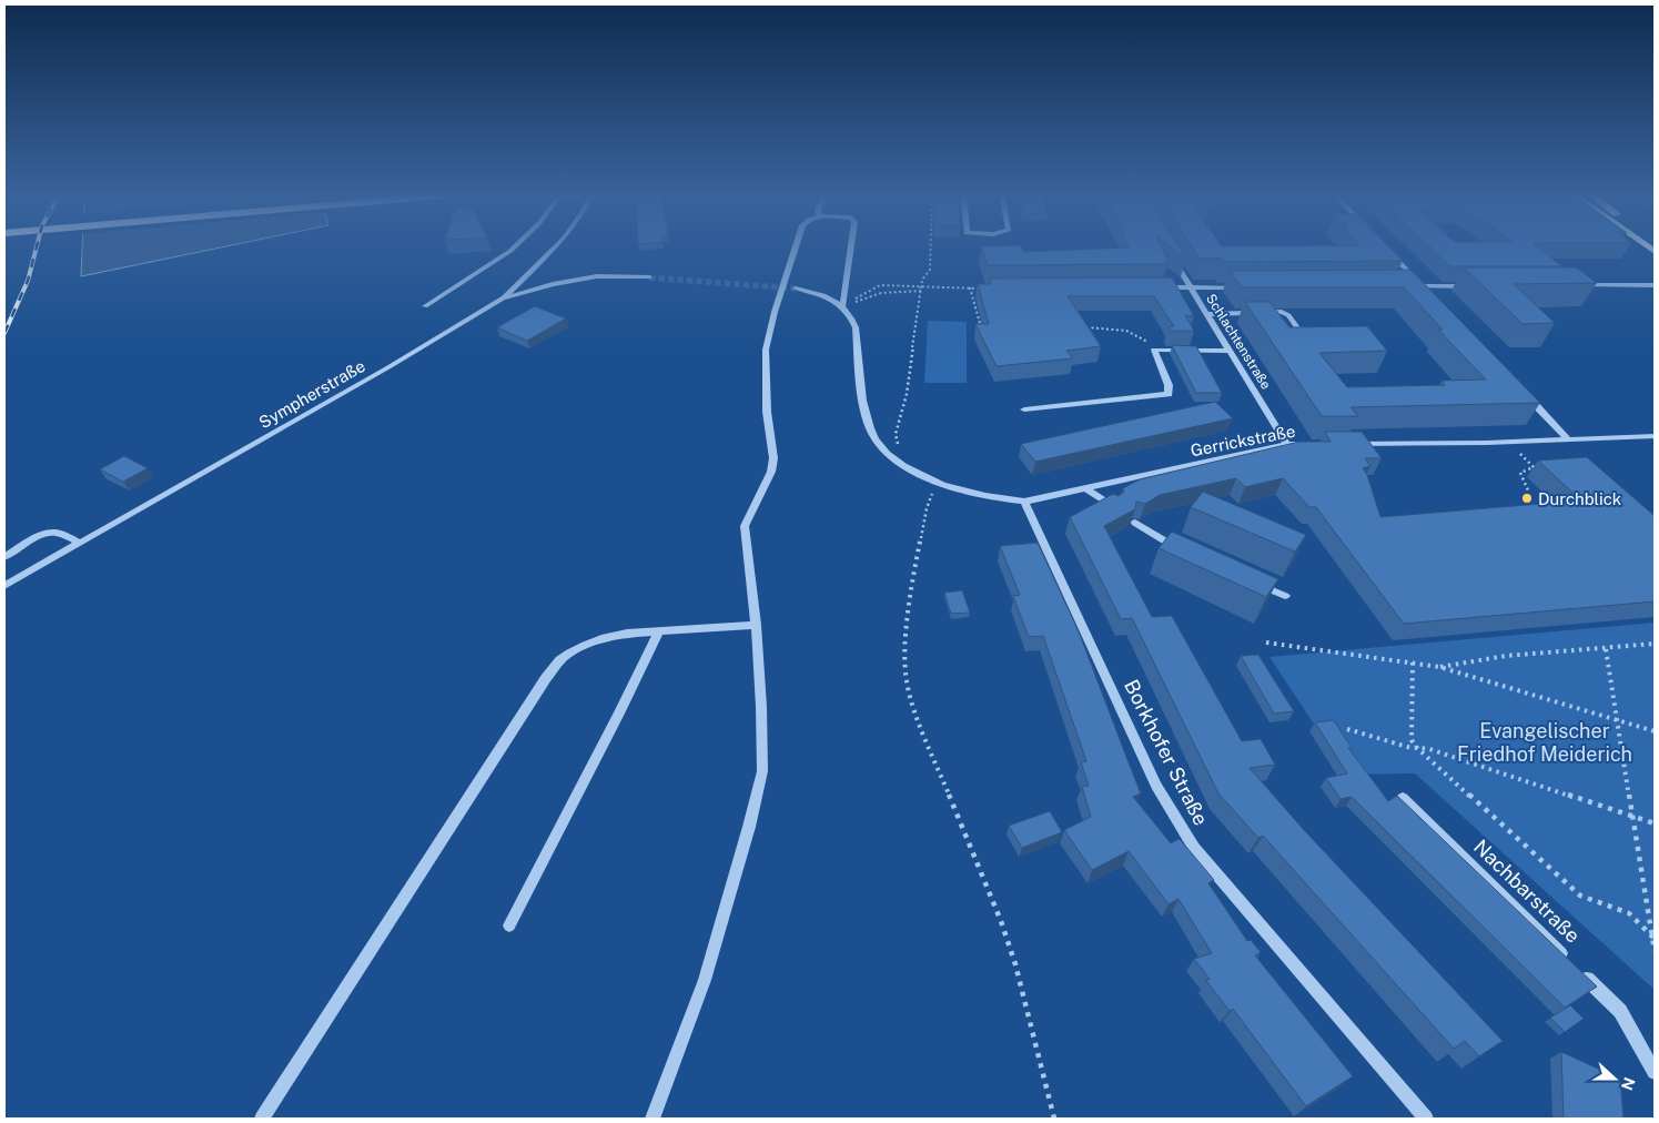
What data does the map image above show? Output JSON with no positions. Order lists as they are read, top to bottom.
{
  "streets": {
    "street": [
      "Schlachtenstraße",
      "Sympherstraße",
      "Gerrickstraße",
      "Borkhofer Straße",
      "Nachbarstraße"
    ]
  },
  "crossings": [
    ["Schlachtenstraße", "Gerrickstraße"],
    ["Gerrickstraße", "Borkhofer Straße"]
  ],
  "parks": ["Evangelischer Friedhof Meiderich"],
  "places": ["Durchblick"],
  "north": "right"
}
